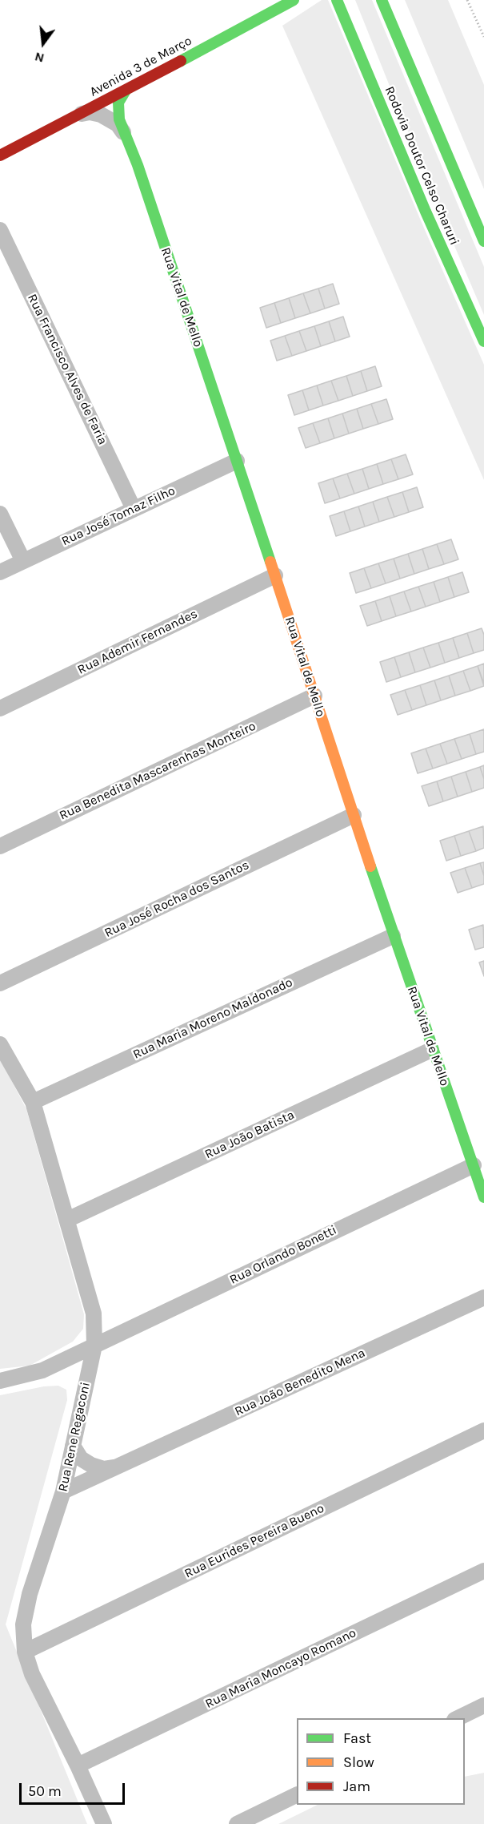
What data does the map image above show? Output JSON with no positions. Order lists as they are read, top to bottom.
{
  "streets": {
    "main road": ["Avenida 3 de Março", "Rodovia Doutor Celso Charuri", "Rua Vital de Mello"],
    "street": [
      "Rua Francisco Alves de Faria",
      "Rua José Tomaz Filho",
      "Rua Ademir Fernandes",
      "Rua Benedita Mascarenhas Monteiro",
      "Rua José Rocha dos Santos",
      "Rua Maria Moreno Maldonado",
      "Rua João Batista",
      "Rua Orlando Bonetti",
      "Rua João Benedito Mena",
      "Rua Rene Regaconi",
      "Rua Eurides Pereira Bueno",
      "Rua Maria Moncayo Romano"
    ]
  },
  "crossings": [
    ["Avenida 3 de Março", "Rua Vital de Mello"],
    ["Rua Vital de Mello", "Rua José Tomaz Filho"],
    ["Rua Vital de Mello", "Rua Ademir Fernandes"],
    ["Rua Vital de Mello", "Rua Benedita Mascarenhas Monteiro"],
    ["Rua Vital de Mello", "Rua José Rocha dos Santos"],
    ["Rua Vital de Mello", "Rua Maria Moreno Maldonado"],
    ["Rua Vital de Mello", "Rua João Batista"],
    ["Rua Vital de Mello", "Rua Orlando Bonetti"],
    ["Rua Francisco Alves de Faria", "Rua José Tomaz Filho"],
    ["Rua Maria Moreno Maldonado", "Rua Rene Regaconi"],
    ["Rua João Batista", "Rua Rene Regaconi"],
    ["Rua Orlando Bonetti", "Rua Rene Regaconi"],
    ["Rua João Benedito Mena", "Rua Rene Regaconi"],
    ["Rua Rene Regaconi", "Rua Eurides Pereira Bueno"],
    ["Rua Rene Regaconi", "Rua Maria Moncayo Romano"]
  ],
  "legend": ["Fast", "Slow", "Jam"],
  "scale_bar": "50 m",
  "north": "bottom"
}
